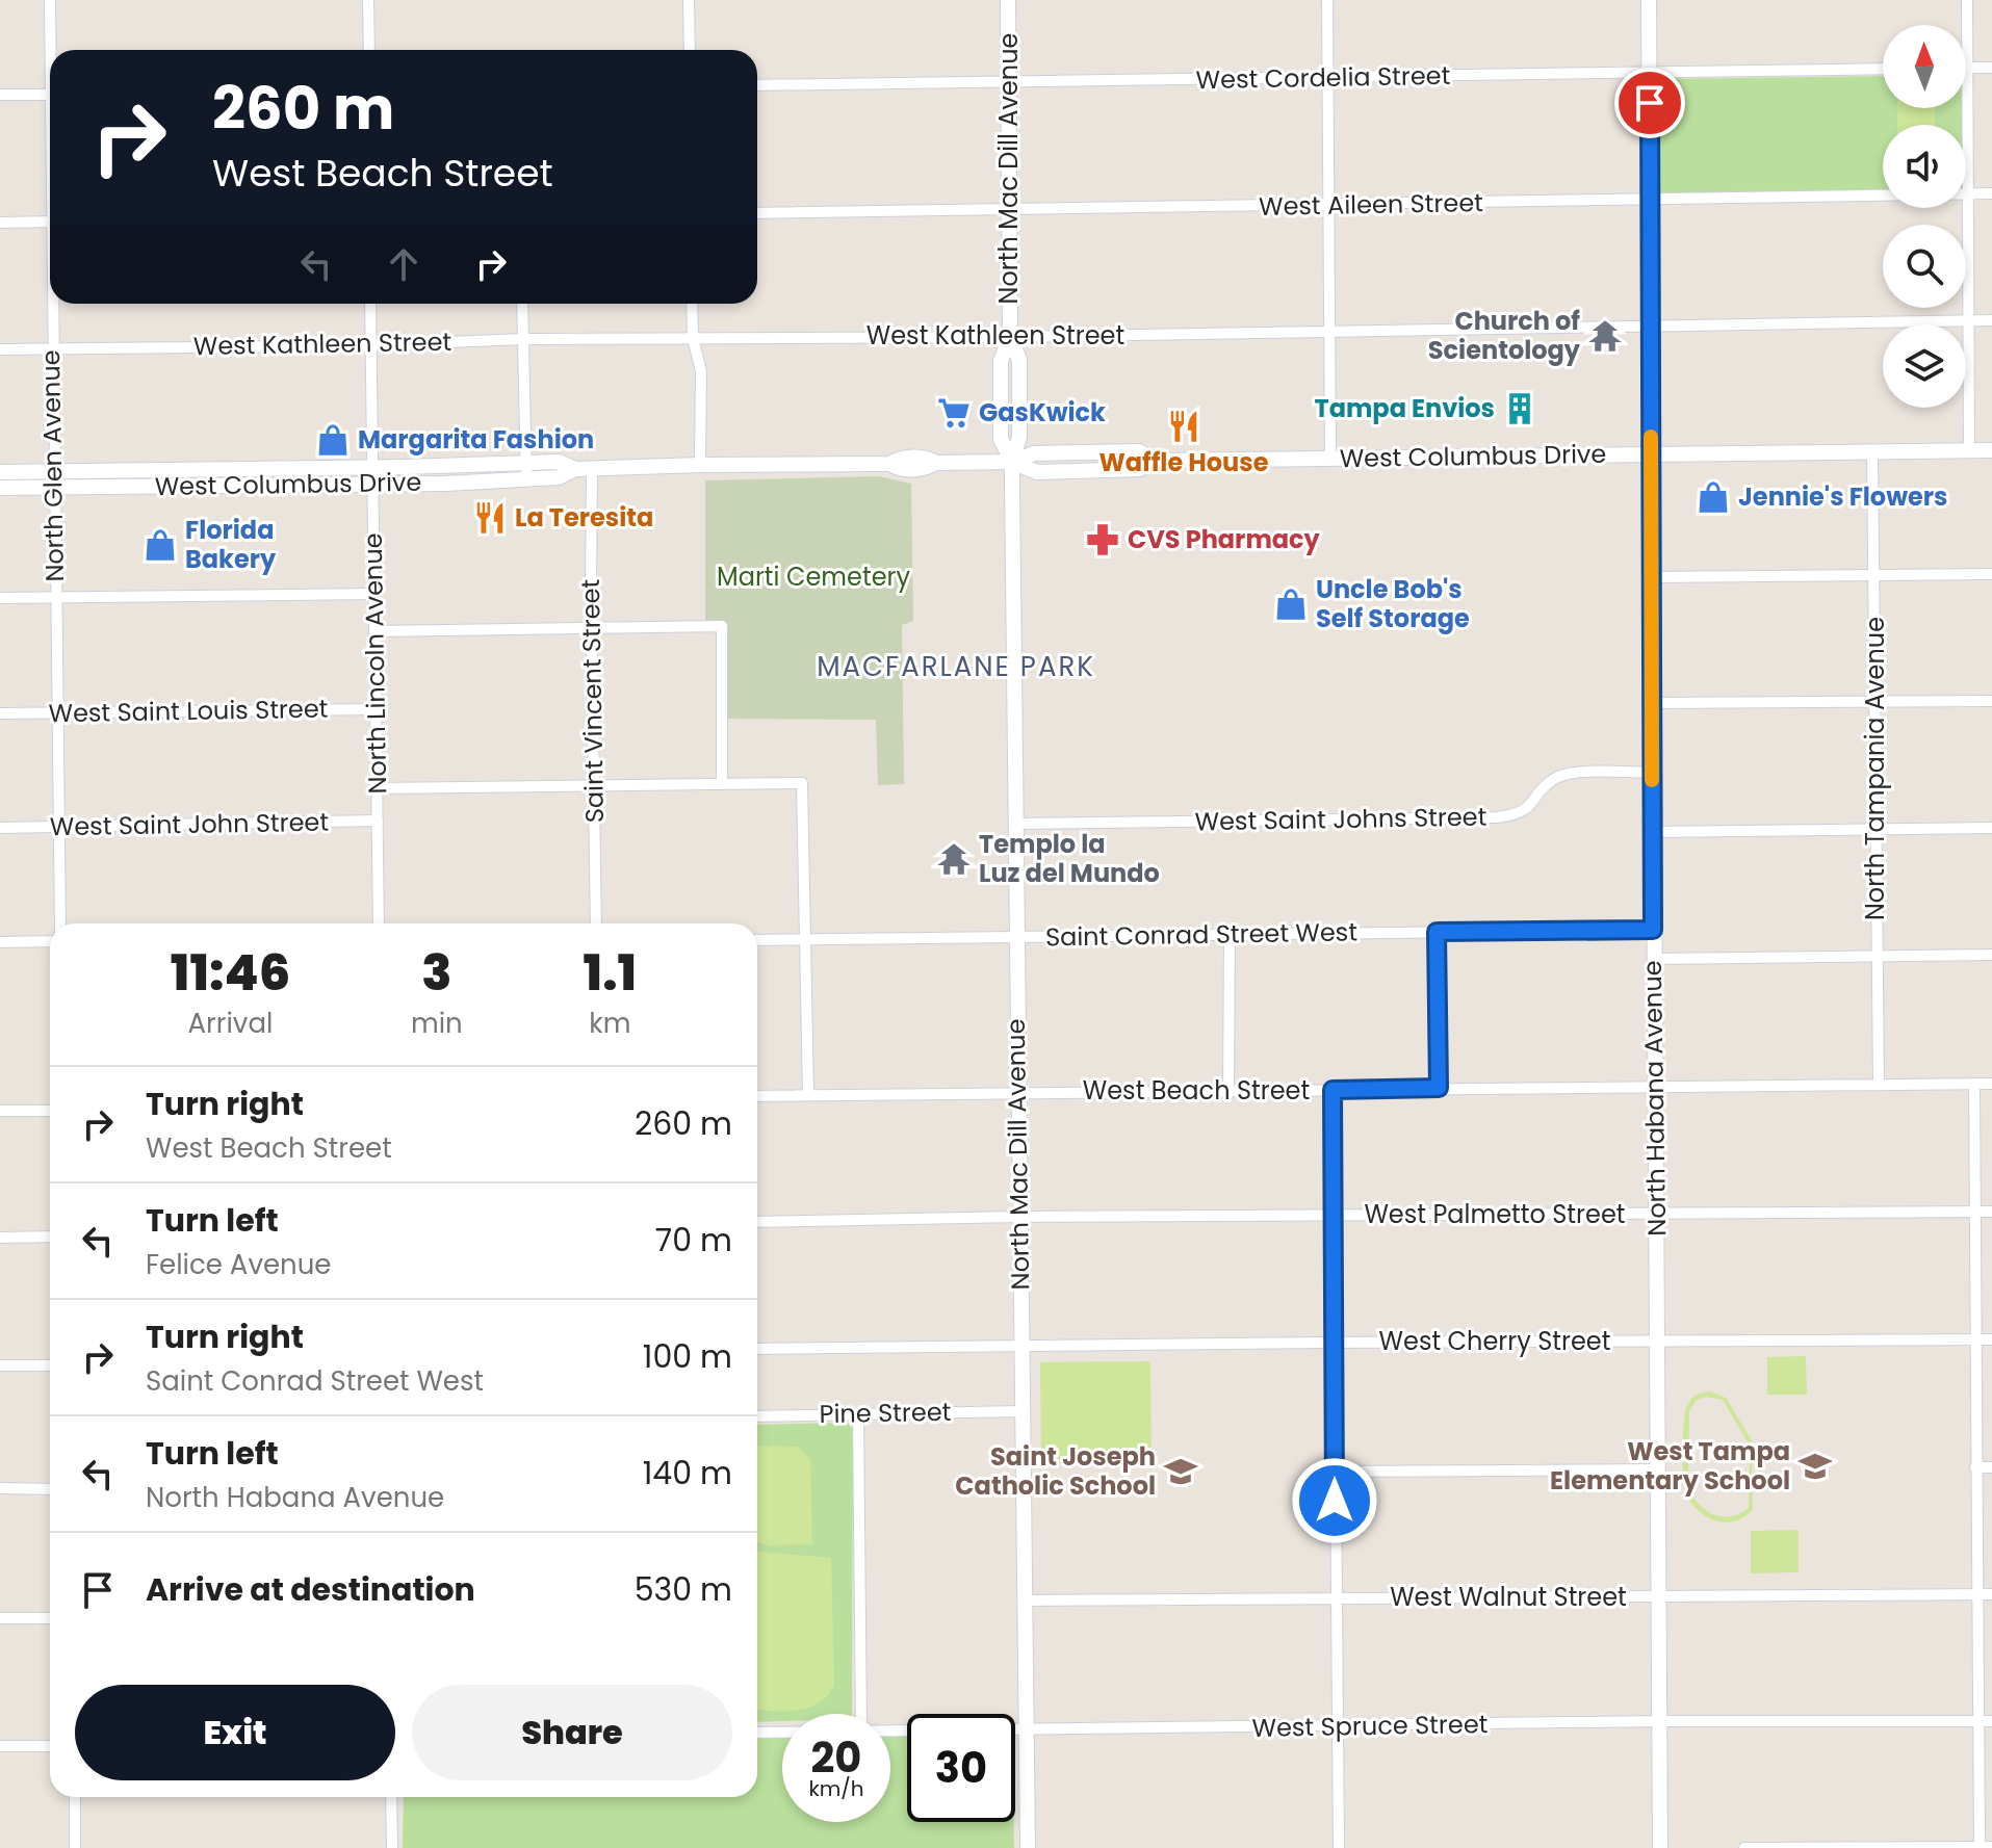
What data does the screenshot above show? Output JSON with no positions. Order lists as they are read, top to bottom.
{
  "streets": {
    "street": [
      "West Cordelia Street",
      "North Mac Dill Avenue",
      "West Aileen Street",
      "West Kathleen Street",
      "West Columbus Drive",
      "North Glen Avenue",
      "North Lincoln Avenue",
      "Saint Vincent Street",
      "West Saint Louis Street",
      "North Tampania Avenue",
      "West Saint Johns Street",
      "West Saint John Street",
      "Saint Conrad Street West",
      "West Beach Street",
      "North Habana Avenue",
      "West Palmetto Street",
      "West Cherry Street",
      "Pine Street",
      "West Walnut Street",
      "West Spruce Street"
    ]
  },
  "crossings": [
    ["West Cordelia Street", "North Mac Dill Avenue"],
    ["West Cordelia Street", "North Habana Avenue"],
    ["North Mac Dill Avenue", "West Aileen Street"],
    ["North Mac Dill Avenue", "West Kathleen Street"],
    ["North Mac Dill Avenue", "West Columbus Drive"],
    ["North Mac Dill Avenue", "West Saint Johns Street"],
    ["North Mac Dill Avenue", "Saint Conrad Street West"],
    ["North Mac Dill Avenue", "West Beach Street"],
    ["North Mac Dill Avenue", "West Palmetto Street"],
    ["North Mac Dill Avenue", "West Cherry Street"],
    ["North Mac Dill Avenue", "Pine Street"],
    ["North Mac Dill Avenue", "West Walnut Street"],
    ["North Mac Dill Avenue", "West Spruce Street"],
    ["West Aileen Street", "North Habana Avenue"],
    ["West Kathleen Street", "North Glen Avenue"],
    ["West Kathleen Street", "North Lincoln Avenue"],
    ["West Kathleen Street", "North Habana Avenue"],
    ["West Columbus Drive", "North Glen Avenue"],
    ["West Columbus Drive", "North Lincoln Avenue"],
    ["West Columbus Drive", "Saint Vincent Street"],
    ["West Columbus Drive", "North Tampania Avenue"],
    ["West Columbus Drive", "North Habana Avenue"],
    ["North Glen Avenue", "West Saint Louis Street"],
    ["North Glen Avenue", "West Saint John Street"],
    ["North Lincoln Avenue", "West Saint Louis Street"],
    ["North Lincoln Avenue", "West Saint John Street"],
    ["North Tampania Avenue", "West Beach Street"],
    ["West Saint Johns Street", "North Habana Avenue"],
    ["Saint Conrad Street West", "North Habana Avenue"],
    ["West Beach Street", "North Habana Avenue"],
    ["North Habana Avenue", "West Palmetto Street"],
    ["North Habana Avenue", "West Cherry Street"],
    ["North Habana Avenue", "West Walnut Street"],
    ["North Habana Avenue", "West Spruce Street"]
  ],
  "districts": ["MACFARLANE PARK"],
  "parks": ["Marti Cemetery"],
  "places": {
    "temple": ["Church of Scientology", "Templo la Luz del Mundo"],
    "building": ["Tampa Envios"],
    "supermarket": ["GasKwick"],
    "restaurant": ["Waffle House", "La Teresita"],
    "shop": [
      "Margarita Fashion",
      "Jennie's Flowers",
      "Florida Bakery",
      "Uncle Bob's Self Storage"
    ],
    "pharmacy": ["CVS Pharmacy"],
    "school or university": ["West Tampa Elementary School", "Saint Joseph Catholic School"]
  },
  "north": "top",
  "page": {
    "turn": ["260 m", "West Beach Street"],
    "eta": [
      "11:46",
      "Arrival",
      "3",
      "min",
      "1.1",
      "km"
    ],
    "list": [
      {
        "name": "Turn right",
        "note": "West Beach Street",
        "value": "260 m"
      },
      {
        "name": "Turn left",
        "note": "Felice Avenue",
        "value": "70 m"
      },
      {
        "name": "Turn right",
        "note": "Saint Conrad Street West",
        "value": "100 m"
      },
      {
        "name": "Turn left",
        "note": "North Habana Avenue",
        "value": "140 m"
      },
      {
        "name": "Arrive at destination",
        "value": "530 m"
      }
    ],
    "buttons": ["Exit", "Share"],
    "speed": "20 km/h",
    "limit": "30"
  }
}
